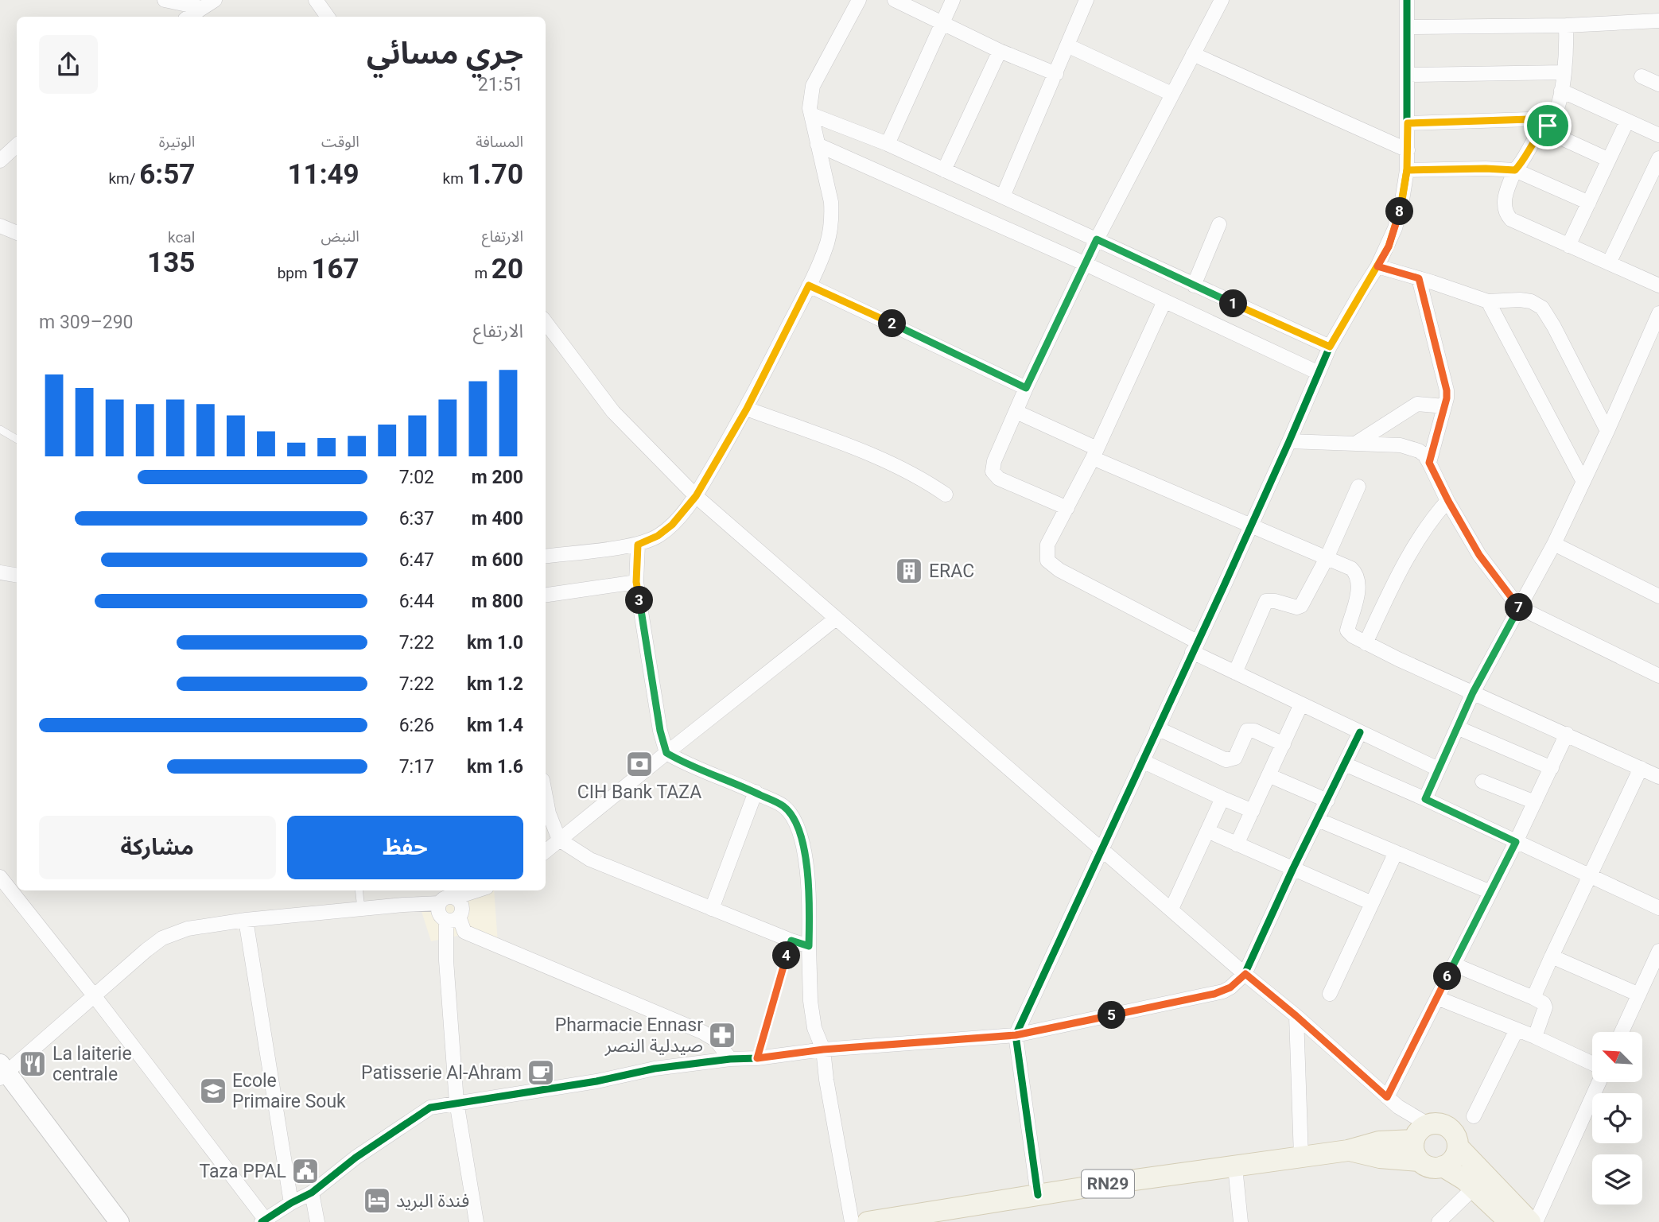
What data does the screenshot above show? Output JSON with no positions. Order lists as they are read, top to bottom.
{
  "streets": {
    "main road": ["RN29"]
  },
  "places": {
    "building": ["ERAC"],
    "bank": ["CIH Bank TAZA"],
    "pharmacy": ["Pharmacie Ennasr صيدلية النصر"],
    "restaurant": ["La laiterie centrale"],
    "cafe": ["Patisserie Al-Ahram"],
    "school or university": ["Ecole Primaire Souk"],
    "public building": ["Taza PPAL"],
    "hotel": ["فندة البريد"]
  },
  "north": "top left",
  "page": {
    "heading": ["جري مسائي", "21:51"],
    "stats": [
      ["المسافة", "1.70 km"],
      ["الوقت", "11:49"],
      ["الوتيرة", "6:57 /km"],
      ["الارتفاع", "20 m"],
      ["النبض", "167 bpm"],
      ["kcal", "135"]
    ],
    "pins": [
      "8",
      "1",
      "2",
      "3",
      "7",
      "4",
      "6",
      "5"
    ],
    "chart": ["الارتفاع", "290–309 m"],
    "list": [
      {
        "name": "200 m",
        "note": "7:02"
      },
      {
        "name": "400 m",
        "note": "6:37"
      },
      {
        "name": "600 m",
        "note": "6:47"
      },
      {
        "name": "800 m",
        "note": "6:44"
      },
      {
        "name": "1.0 km",
        "note": "7:22"
      },
      {
        "name": "1.2 km",
        "note": "7:22"
      },
      {
        "name": "1.4 km",
        "note": "6:26"
      },
      {
        "name": "1.6 km",
        "note": "7:17"
      }
    ],
    "buttons": ["حفظ", "مشاركة"]
  }
}
